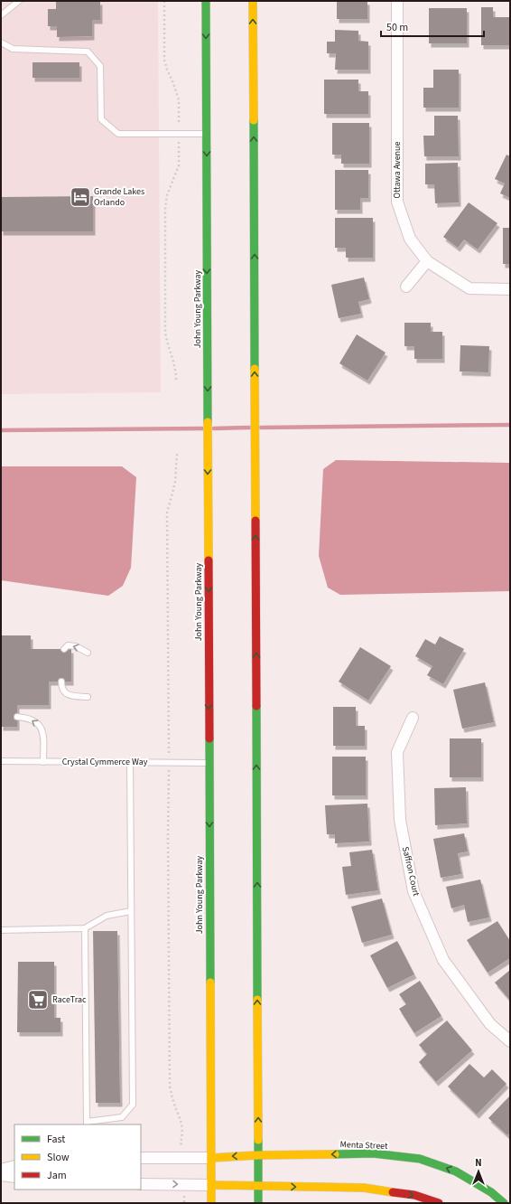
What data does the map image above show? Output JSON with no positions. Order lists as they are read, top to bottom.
{
  "streets": {
    "main road": ["John Young Parkway", "Menta Street"],
    "street": ["Ottawa Avenue", "Saffron Court"],
    "lane": ["Crystal Cymmerce Way"]
  },
  "crossings": [
    ["John Young Parkway", "Crystal Cymmerce Way"],
    ["John Young Parkway", "Menta Street"]
  ],
  "places": {
    "hotel": ["Grande Lakes Orlando"],
    "supermarket": ["RaceTrac"]
  },
  "legend": ["Fast", "Slow", "Jam"],
  "scale_bar": "50 m",
  "north": "top"
}
